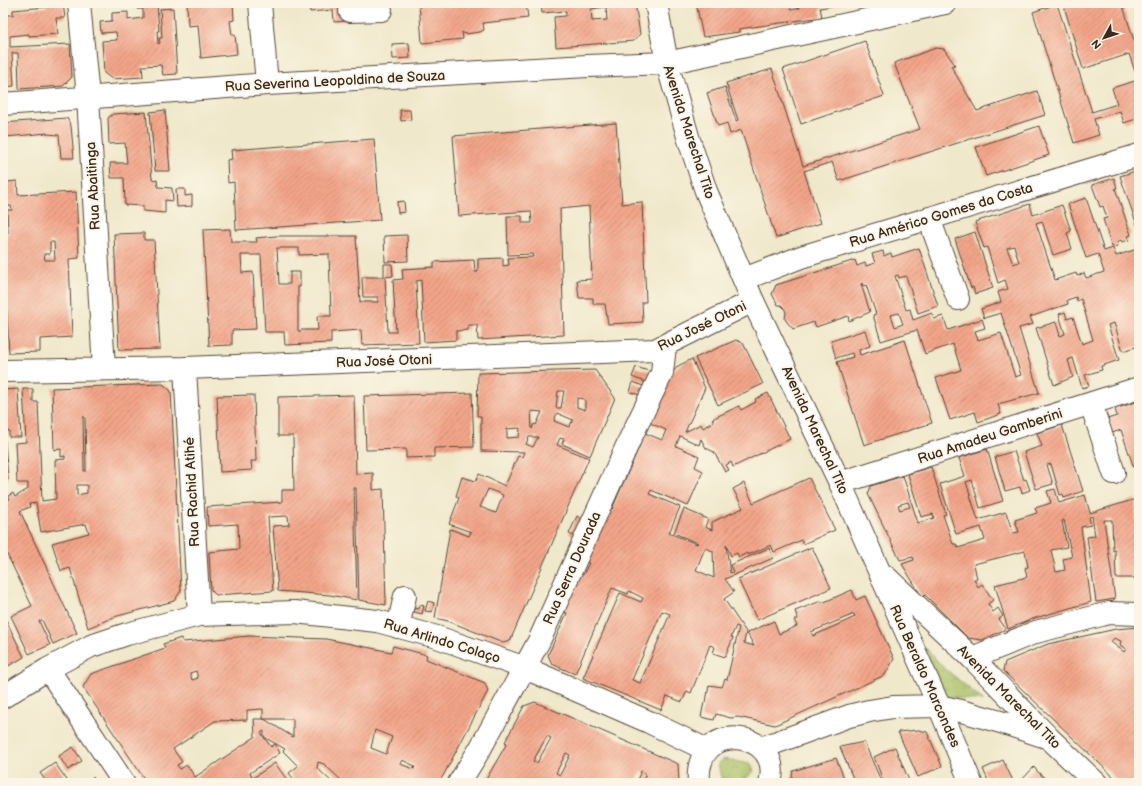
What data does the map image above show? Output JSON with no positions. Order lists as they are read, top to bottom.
{
  "streets": {
    "street": [
      "Rua Severina Leopoldina de Souza",
      "Avenida Marechal Tito",
      "Rua Abaitinga",
      "Rua Américo Gomes da Costa",
      "Rua José Otoni",
      "Rua Amadeu Gamberini",
      "Rua Rachid Atihé",
      "Rua Serra Dourada",
      "Rua Arlindo Colaço",
      "Rua Beraldo Marcondes"
    ]
  },
  "crossings": [
    ["Rua Severina Leopoldina de Souza", "Avenida Marechal Tito"],
    ["Rua Severina Leopoldina de Souza", "Rua Abaitinga"],
    ["Avenida Marechal Tito", "Rua Américo Gomes da Costa"],
    ["Avenida Marechal Tito", "Rua José Otoni"],
    ["Avenida Marechal Tito", "Rua Amadeu Gamberini"],
    ["Avenida Marechal Tito", "Rua Beraldo Marcondes"],
    ["Rua Abaitinga", "Rua José Otoni"],
    ["Rua José Otoni", "Rua Rachid Atihé"],
    ["Rua José Otoni", "Rua Serra Dourada"],
    ["Rua Rachid Atihé", "Rua Arlindo Colaço"],
    ["Rua Serra Dourada", "Rua Arlindo Colaço"]
  ],
  "north": "bottom left"
}
